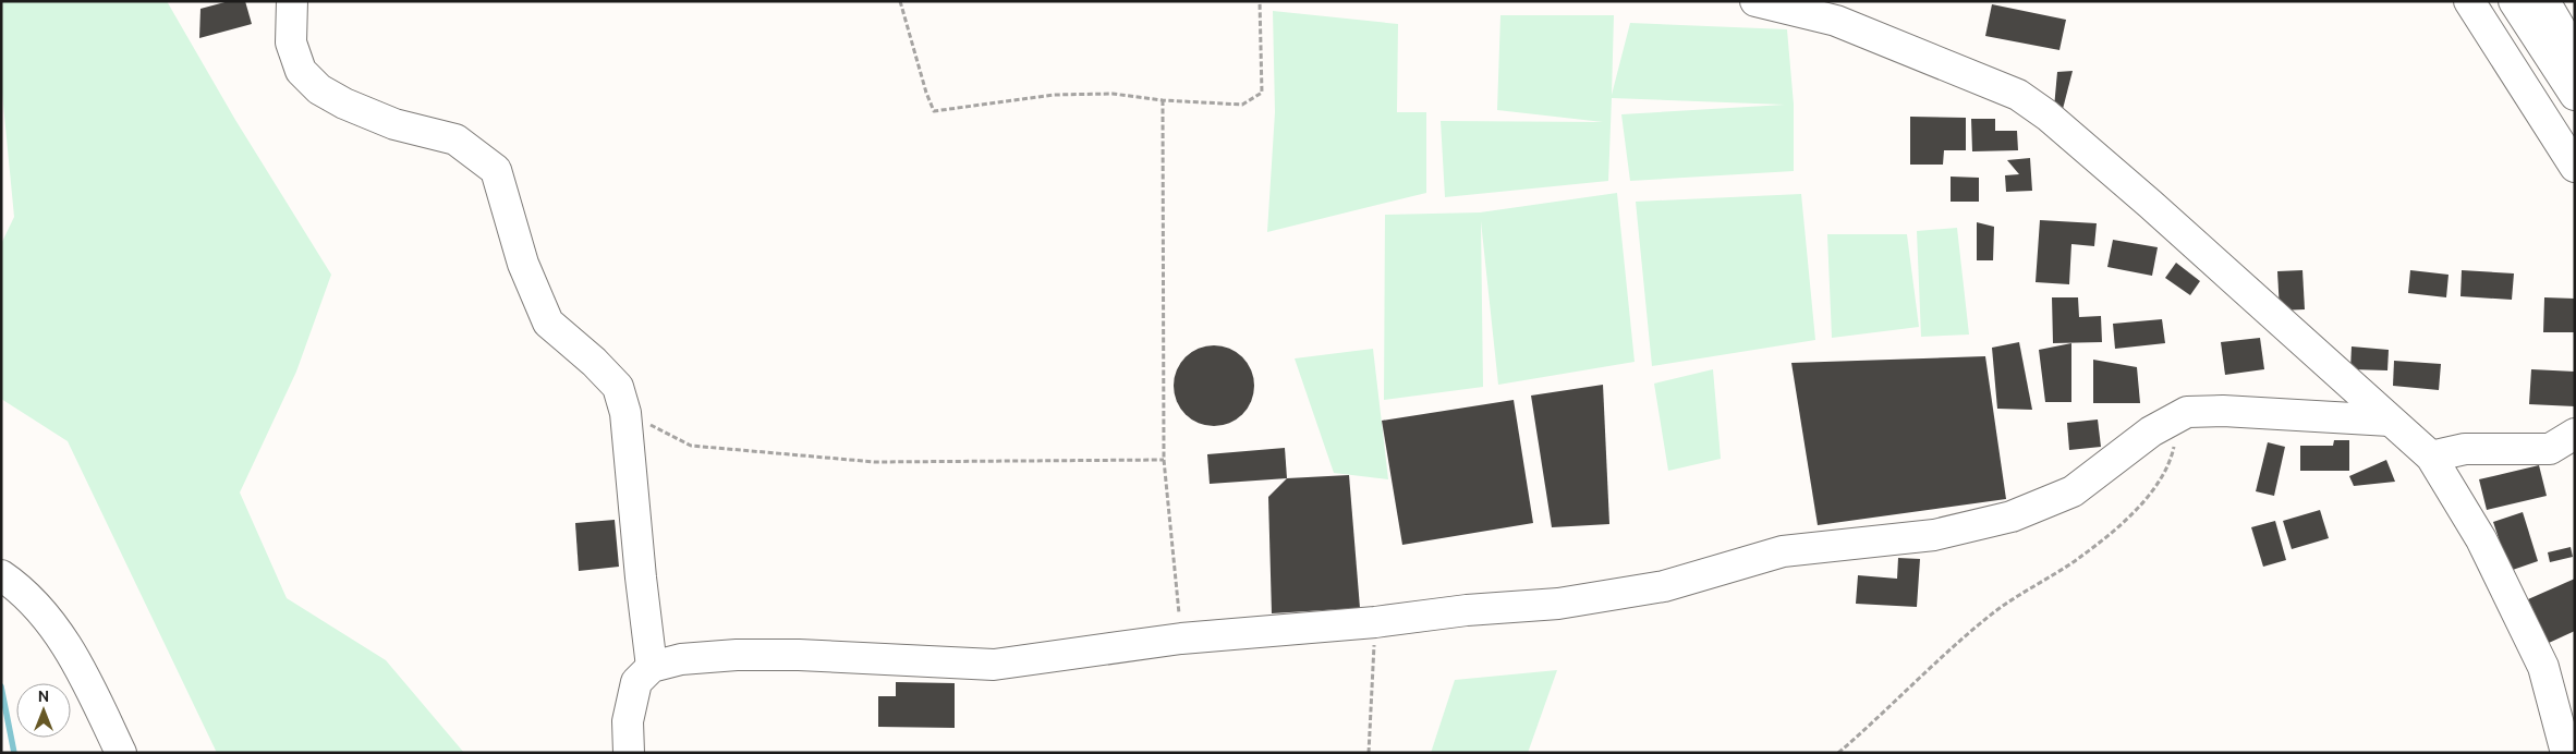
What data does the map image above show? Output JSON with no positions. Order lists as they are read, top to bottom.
{
  "north": "top"
}
